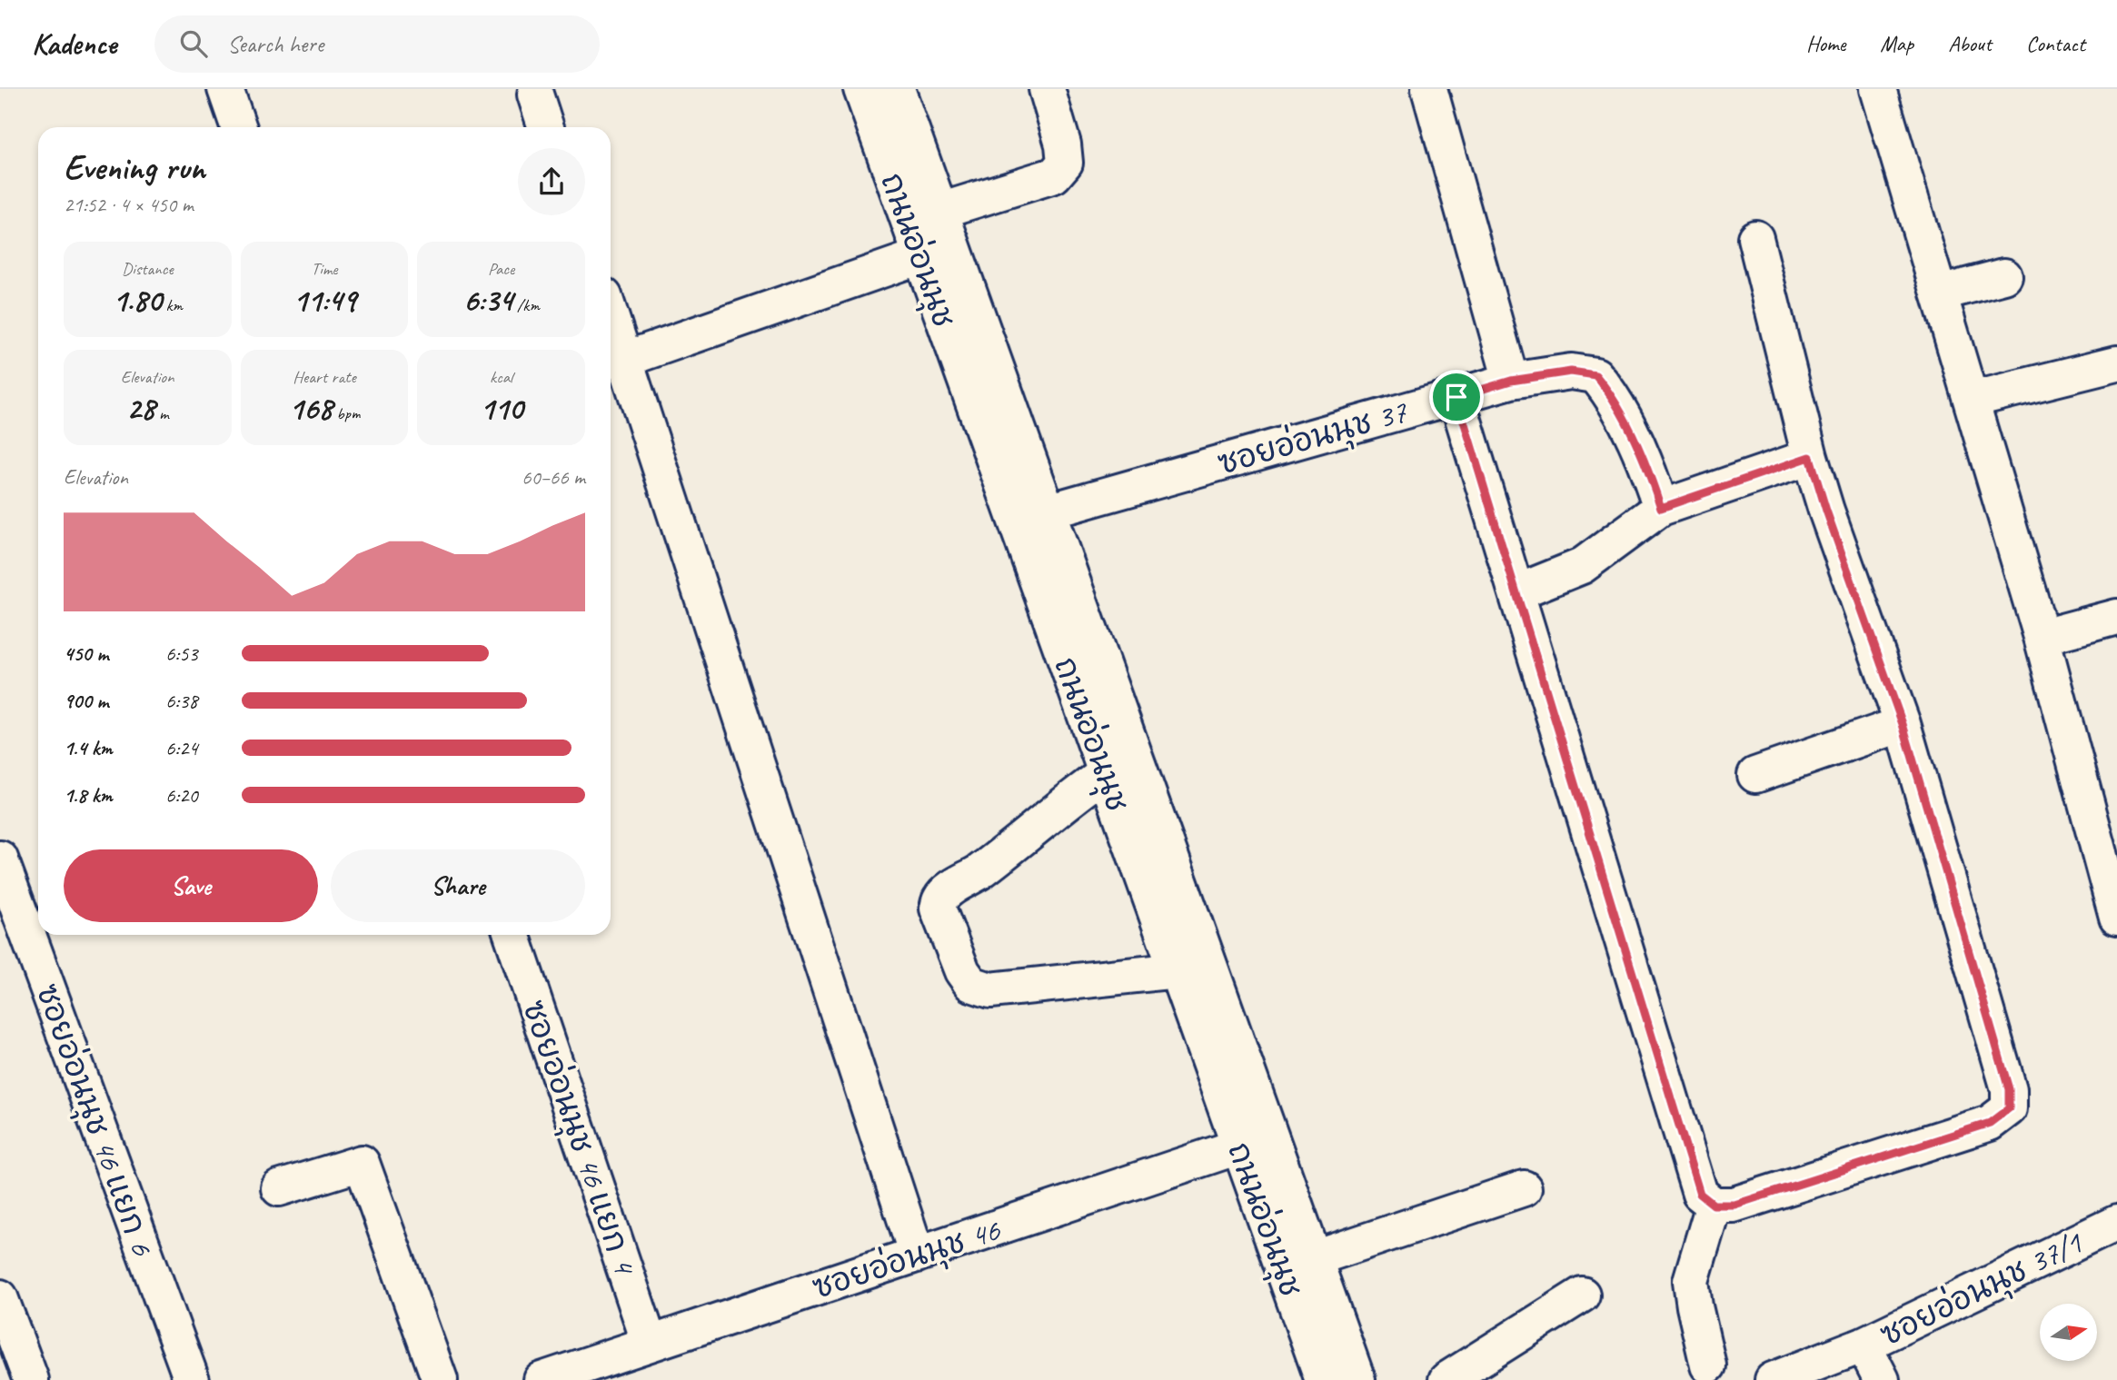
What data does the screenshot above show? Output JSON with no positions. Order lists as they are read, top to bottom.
{
  "streets": {
    "street": [
      "ถนนอ่อนนุช",
      "ซอยอ่อนนุช 37",
      "ซอยอ่อนนุช 46 แยก 6",
      "ซอยอ่อนนุช 46 แยก 4",
      "ซอยอ่อนนุช 46",
      "ซอยอ่อนนุช 37/1"
    ]
  },
  "crossings": [
    ["ถนนอ่อนนุช", "ซอยอ่อนนุช 37"],
    ["ถนนอ่อนนุช", "ซอยอ่อนนุช 46"],
    ["ซอยอ่อนนุช 46 แยก 4", "ซอยอ่อนนุช 46"]
  ],
  "north": "right",
  "page": {
    "header": "Kadence",
    "search": "Search here",
    "nav": [
      "Home",
      "Map",
      "About",
      "Contact"
    ],
    "heading": ["Evening run", "21:52 · 4 × 450 m"],
    "stats": [
      ["Distance", "1.80 km"],
      ["Time", "11:49"],
      ["Pace", "6:34 /km"],
      ["Elevation", "28 m"],
      ["Heart rate", "168 bpm"],
      ["kcal", "110"]
    ],
    "chart": ["Elevation", "60–66 m"],
    "list": [
      {
        "name": "450 m",
        "note": "6:53"
      },
      {
        "name": "900 m",
        "note": "6:38"
      },
      {
        "name": "1.4 km",
        "note": "6:24"
      },
      {
        "name": "1.8 km",
        "note": "6:20"
      }
    ],
    "buttons": ["Save", "Share"]
  }
}
